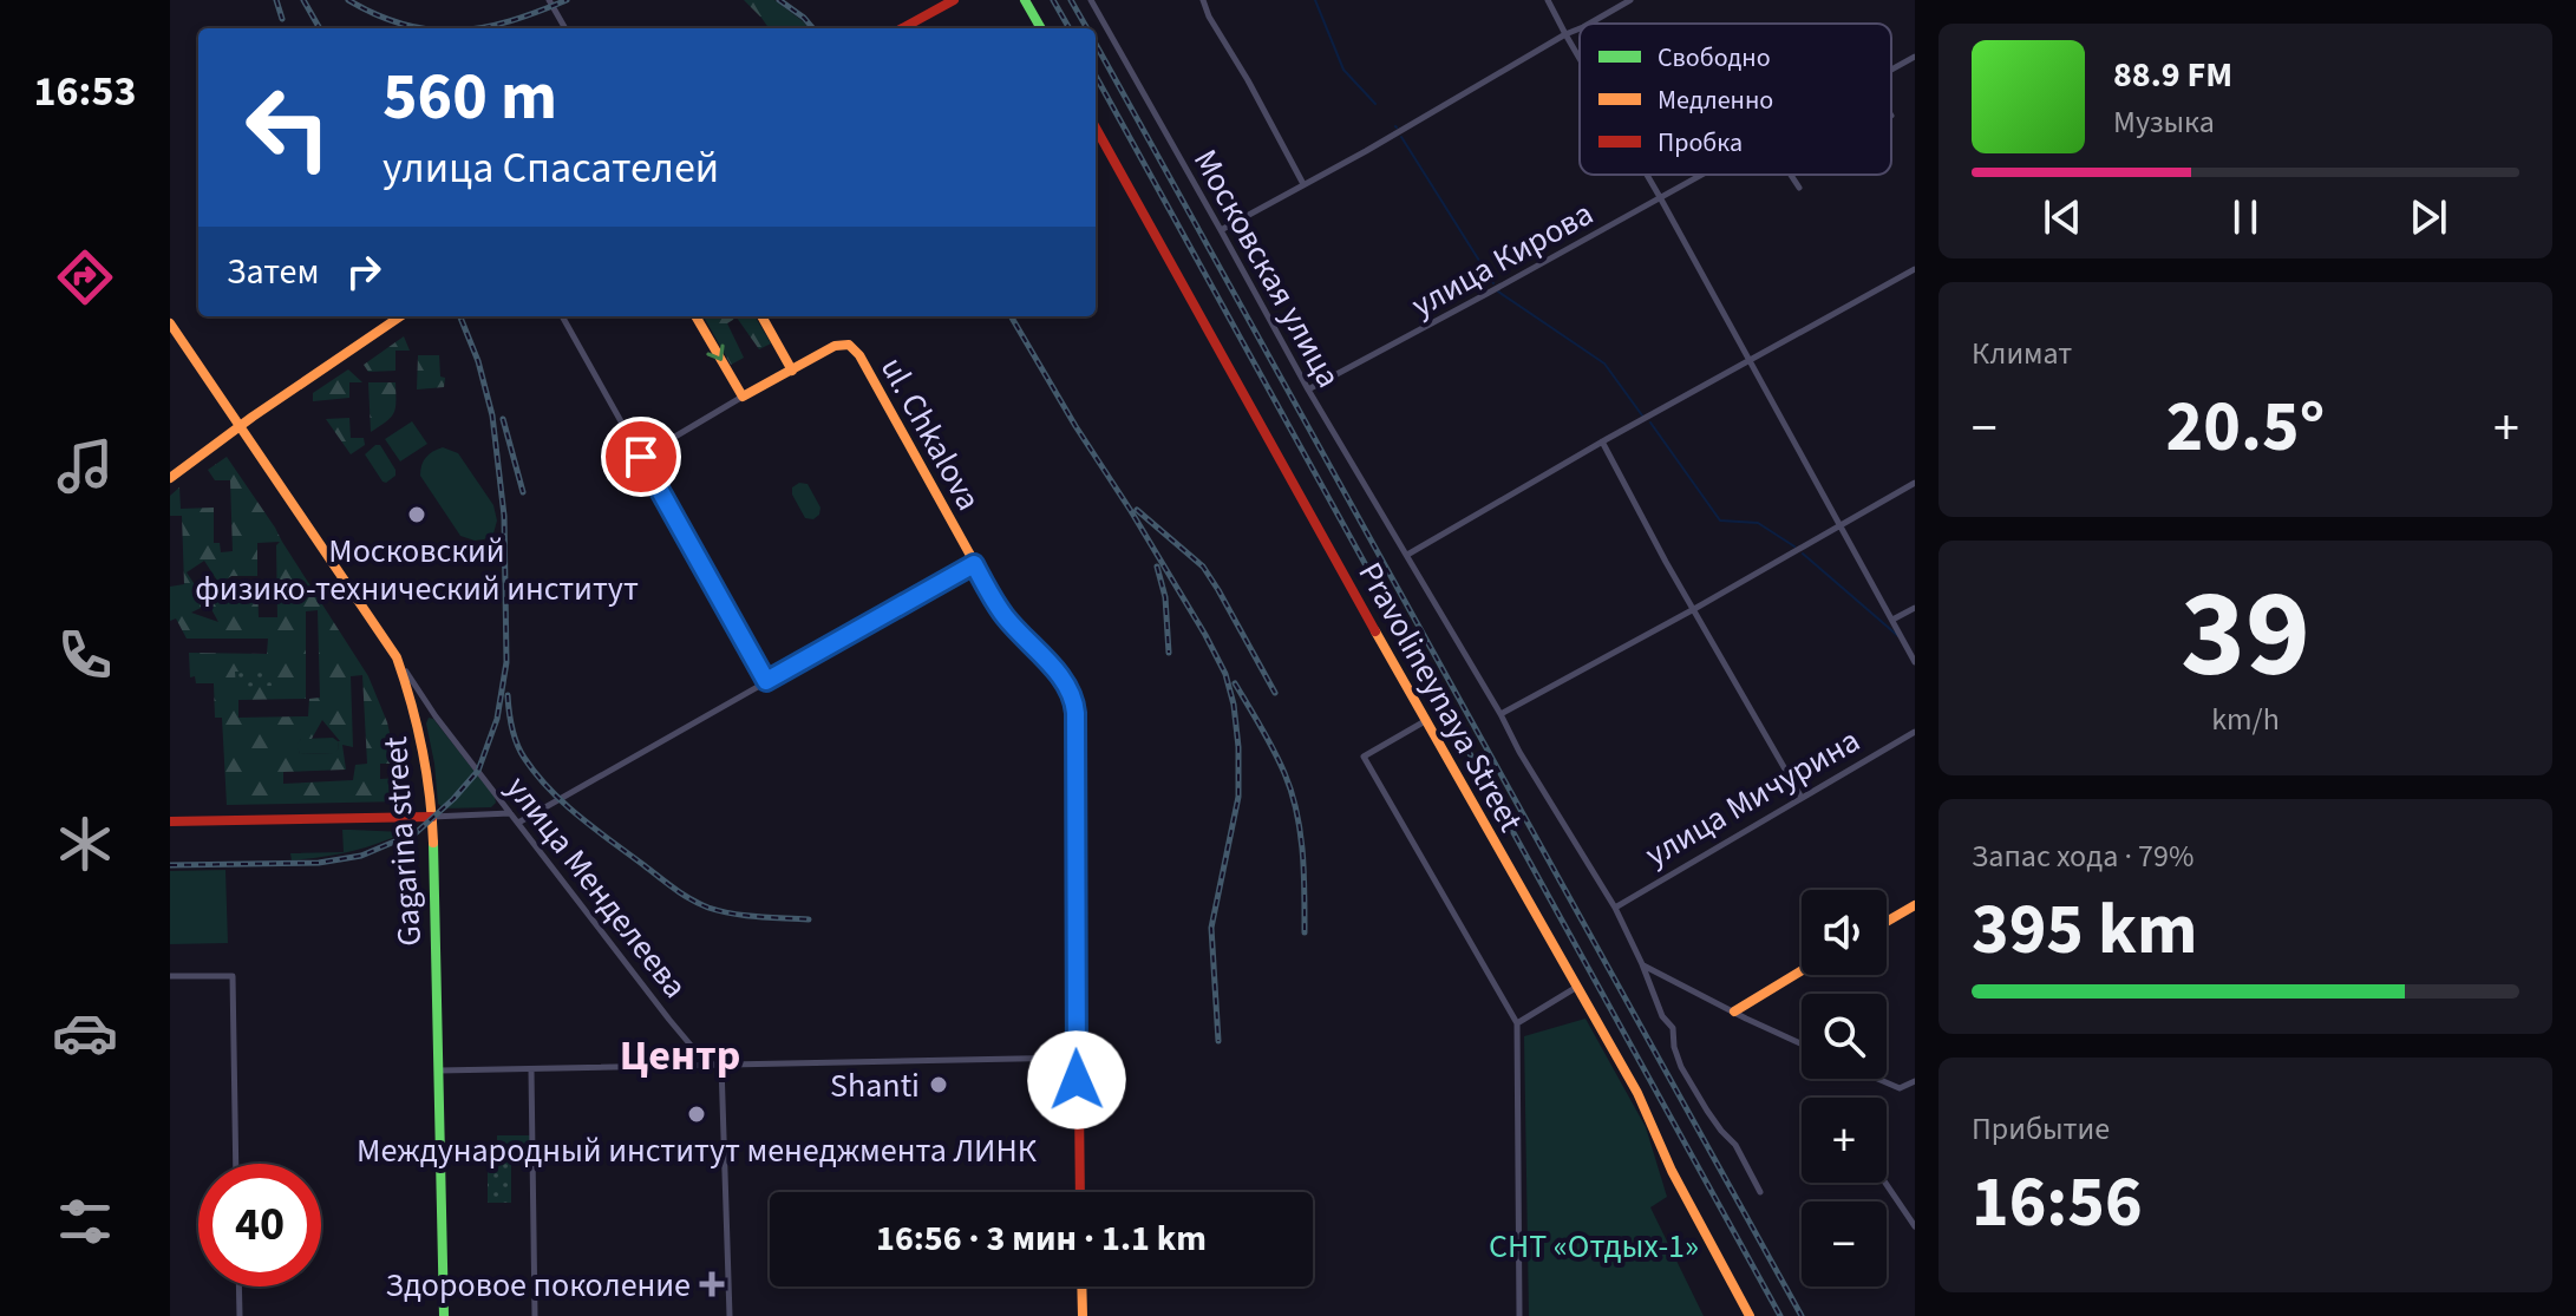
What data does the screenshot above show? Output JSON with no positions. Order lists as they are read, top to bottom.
{
  "streets": {
    "main road": ["ul. Chkalova", "Pravolineynaya Street", "Gagarina street"],
    "street": [
      "улица Кирова",
      "Московская улица",
      "улица Мичурина",
      "улица Менделеева"
    ]
  },
  "crossings": [
    ["улица Кирова", "Московская улица"],
    ["Московская улица", "улица Мичурина"],
    ["Gagarina street", "улица Менделеева"]
  ],
  "districts": ["Центр"],
  "parks": ["СНТ «Отдых-1»"],
  "places": {
    "other": ["Московский физико-технический институт", "Shanti", "Международный институт менеджмента ЛИНК"],
    "health": ["Здоровое поколение"]
  },
  "legend": ["Свободно", "Медленно", "Пробка"],
  "page": {
    "tabs": "16:53",
    "turn": ["560 m", "улица Спасателей"],
    "song": ["88.9 FM", "Музыка"],
    "then": "Затем",
    "tile": [
      "Климат",
      ["39", "km/h"],
      ["Запас хода · 79%", "395 km"],
      ["Прибытие", "16:56"]
    ],
    "heat": ["−", "20.5°", "+"],
    "map_buttons": ["+", "−"],
    "limit": "40",
    "trip": "16:56 · 3 мин · 1.1 km"
  }
}
